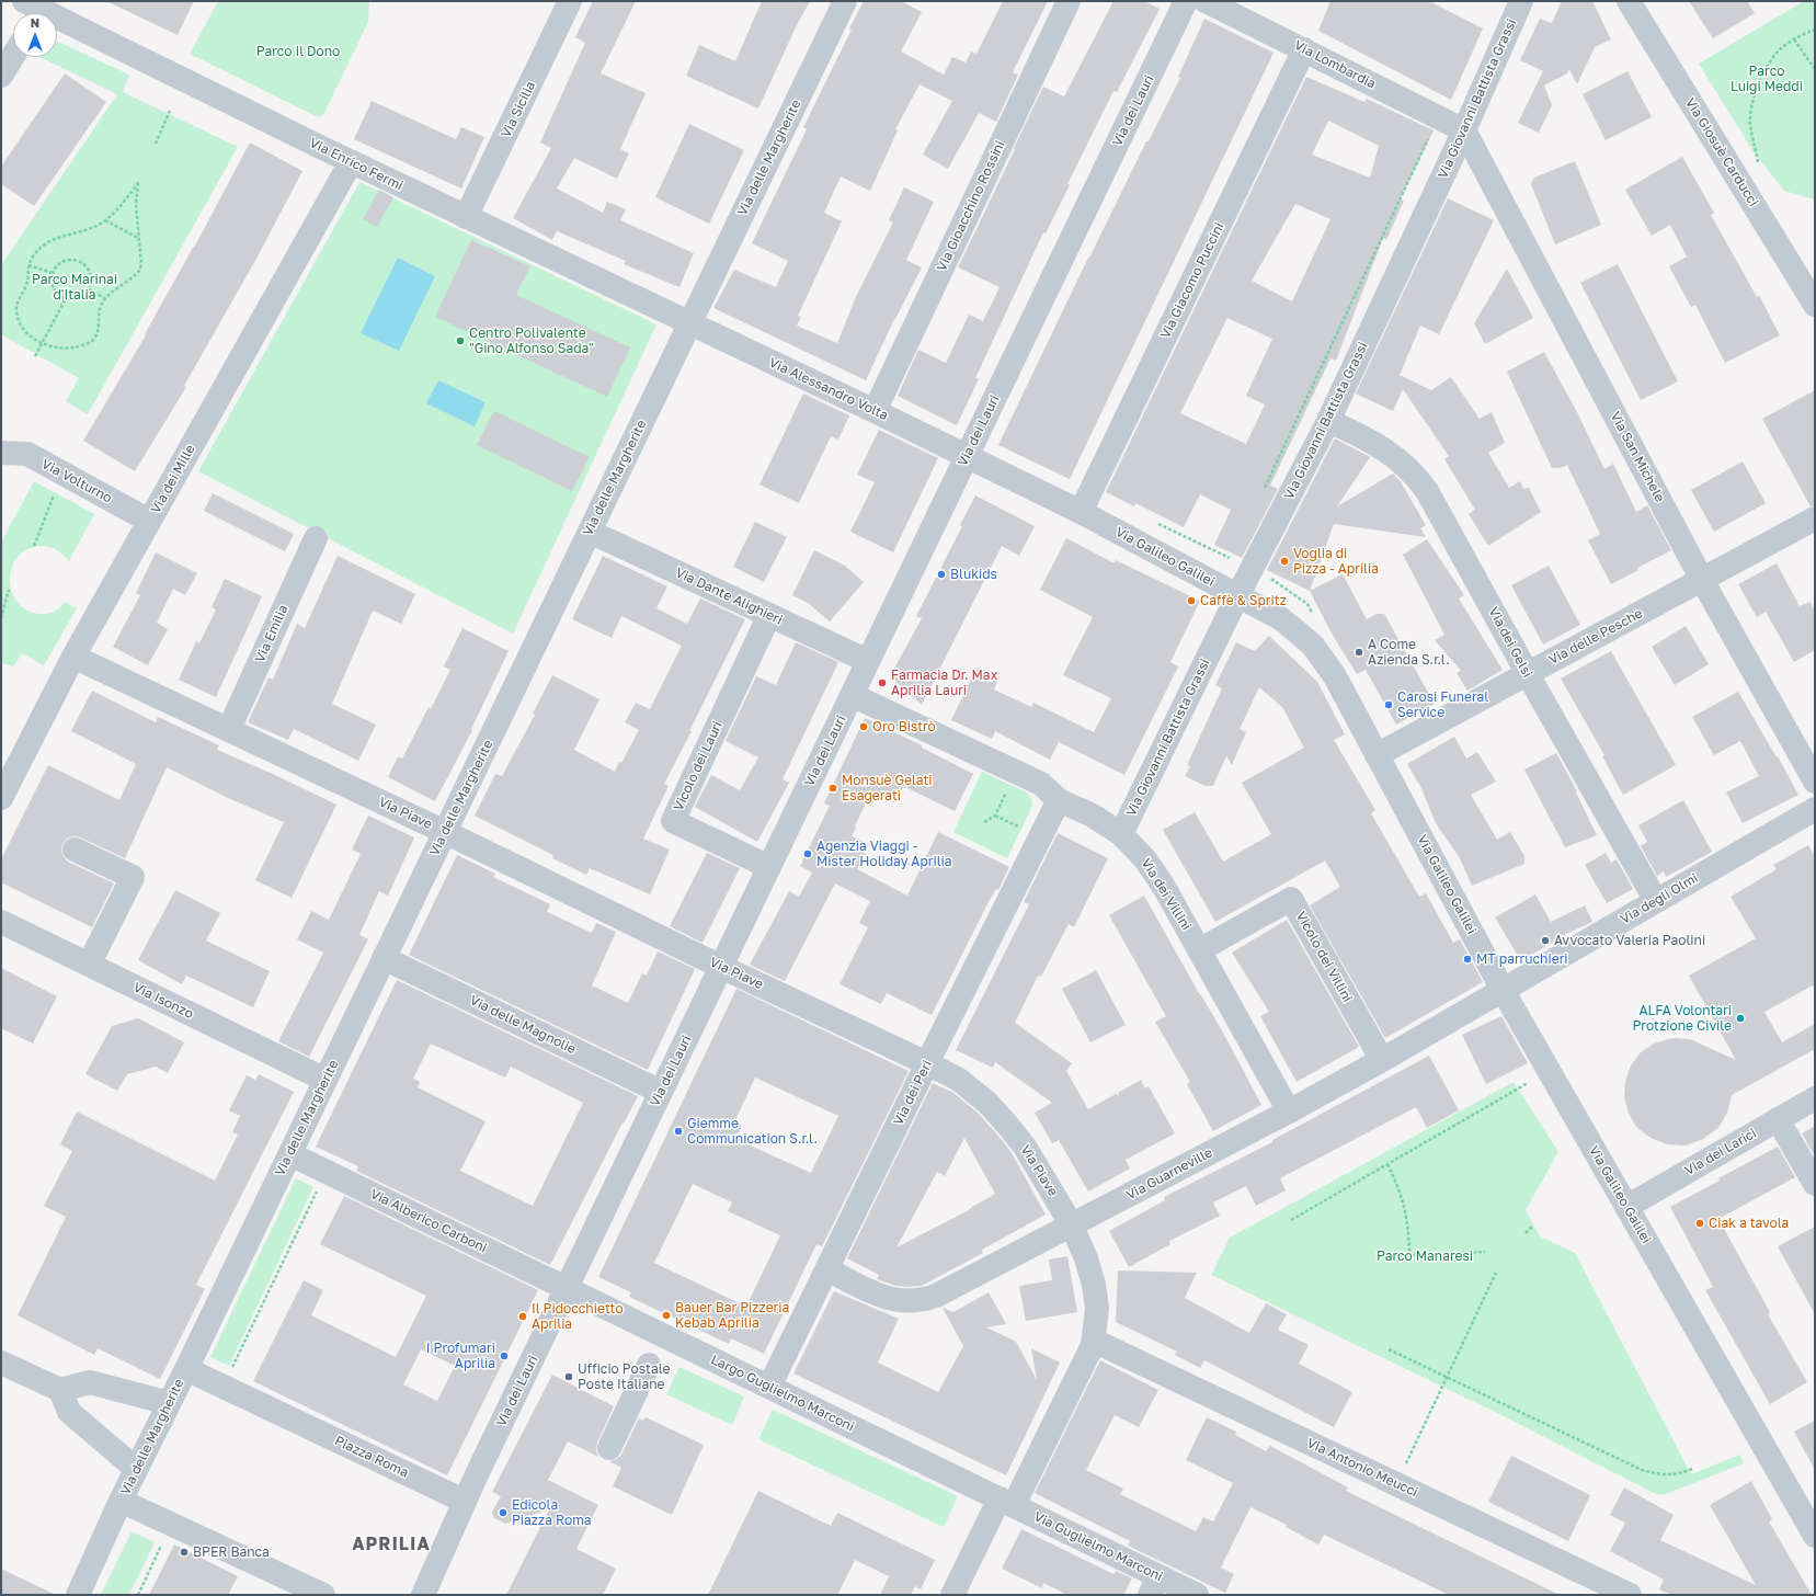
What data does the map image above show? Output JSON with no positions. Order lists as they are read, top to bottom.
{
  "streets": {
    "street": [
      "Via Lombardia",
      "Via Giovanni Battista Grassi",
      "Via Sicilia",
      "Via dei Lauri",
      "Via Giosuè Carducci",
      "Via delle Margherite",
      "Via Enrico Fermi",
      "Via Gioacchino Rossini",
      "Via Giacomo Puccini",
      "Via Alessandro Volta",
      "Via San Michele",
      "Via dei Mille",
      "Via Volturno",
      "Via Galileo Galilei",
      "Via Dante Alighieri",
      "Via Emilia",
      "Via delle Pesche",
      "Via dei Gelsi",
      "Vicolo dei Lauri",
      "Via Piave",
      "Via dei Villini",
      "Via degli Olmi",
      "Vicolo dei Villini",
      "Via Isonzo",
      "Via delle Magnolie",
      "Via dei Peri",
      "Via dei Larici",
      "Via Guarneville",
      "Via Alberico Carboni",
      "Largo Guglielmo Marconi",
      "Piazza Roma",
      "Via Antonio Meucci",
      "Via Guglielmo Marconi"
    ]
  },
  "crossings": [
    ["Via Lombardia", "Via Giovanni Battista Grassi"],
    ["Via Lombardia", "Via Giacomo Puccini"],
    ["Via Lombardia", "Via San Michele"],
    ["Via Giovanni Battista Grassi", "Via San Michele"],
    ["Via Giovanni Battista Grassi", "Via Galileo Galilei"],
    ["Via Giovanni Battista Grassi", "Via dei Gelsi"],
    ["Via Giovanni Battista Grassi", "Via dei Villini"],
    ["Via Sicilia", "Via Enrico Fermi"],
    ["Via dei Lauri", "Via Alessandro Volta"],
    ["Via dei Lauri", "Via Galileo Galilei"],
    ["Via dei Lauri", "Via Dante Alighieri"],
    ["Via dei Lauri", "Vicolo dei Lauri"],
    ["Via dei Lauri", "Via Piave"],
    ["Via dei Lauri", "Via dei Villini"],
    ["Via dei Lauri", "Via delle Magnolie"],
    ["Via dei Lauri", "Via Alberico Carboni"],
    ["Via dei Lauri", "Largo Guglielmo Marconi"],
    ["Via dei Lauri", "Piazza Roma"],
    ["Via delle Margherite", "Via Enrico Fermi"],
    ["Via delle Margherite", "Via Alessandro Volta"],
    ["Via delle Margherite", "Via Dante Alighieri"],
    ["Via delle Margherite", "Via Piave"],
    ["Via delle Margherite", "Via Isonzo"],
    ["Via delle Margherite", "Via delle Magnolie"],
    ["Via delle Margherite", "Via Alberico Carboni"],
    ["Via delle Margherite", "Piazza Roma"],
    ["Via Enrico Fermi", "Via Alessandro Volta"],
    ["Via Enrico Fermi", "Via dei Mille"],
    ["Via Gioacchino Rossini", "Via Alessandro Volta"],
    ["Via Giacomo Puccini", "Via Galileo Galilei"],
    ["Via Alessandro Volta", "Via Galileo Galilei"],
    ["Via San Michele", "Via delle Pesche"],
    ["Via dei Mille", "Via Volturno"],
    ["Via dei Mille", "Via Piave"],
    ["Via Galileo Galilei", "Via delle Pesche"],
    ["Via Galileo Galilei", "Via degli Olmi"],
    ["Via Galileo Galilei", "Via dei Larici"],
    ["Via Galileo Galilei", "Via Guarneville"],
    ["Via Dante Alighieri", "Vicolo dei Lauri"],
    ["Via Emilia", "Via Piave"],
    ["Via delle Pesche", "Via dei Gelsi"],
    ["Via dei Gelsi", "Via degli Olmi"],
    ["Via Piave", "Via dei Peri"],
    ["Via Piave", "Via Guarneville"],
    ["Via Piave", "Largo Guglielmo Marconi"],
    ["Via Piave", "Via Antonio Meucci"],
    ["Via Piave", "Via Guglielmo Marconi"],
    ["Via dei Villini", "Vicolo dei Villini"],
    ["Via dei Villini", "Via dei Peri"],
    ["Via dei Villini", "Via Guarneville"],
    ["Via degli Olmi", "Via Guarneville"],
    ["Vicolo dei Villini", "Via Guarneville"],
    ["Via dei Peri", "Via Guarneville"],
    ["Via dei Peri", "Largo Guglielmo Marconi"],
    ["Via Alberico Carboni", "Largo Guglielmo Marconi"],
    ["Largo Guglielmo Marconi", "Via Guglielmo Marconi"]
  ],
  "districts": ["APRILIA"],
  "parks": [
    "Parco Il Dono",
    "Parco Luigi Meddi",
    "Parco Marinai d'Italia",
    "Parco Manaresi"
  ],
  "places": [
    "Centro Polivalente \"Gino Alfonso Sada\"",
    "Voglia di Pizza - Aprilia",
    "Blukids",
    "Caffè & Spritz",
    "A Come Azienda S.r.l.",
    "Farmacia Dr. Max Aprilia Lauri",
    "Carosi Funeral Service",
    "Oro Bistrò",
    "Monsuè Gelati Esagerati",
    "Agenzia Viaggi - Mister Holiday Aprilia",
    "Avvocato Valeria Paolini",
    "MT parruchieri",
    "ALFA Volontari Protzione Civile",
    "Giemme Communication S.r.l.",
    "Ciak a tavola",
    "Bauer Bar Pizzeria Kebab Aprilia",
    "Il Pidocchietto Aprilia",
    "I Profumari Aprilia",
    "Ufficio Postale Poste Italiane",
    "Edicola Piazza Roma",
    "BPER Banca"
  ],
  "north": "top"
}
